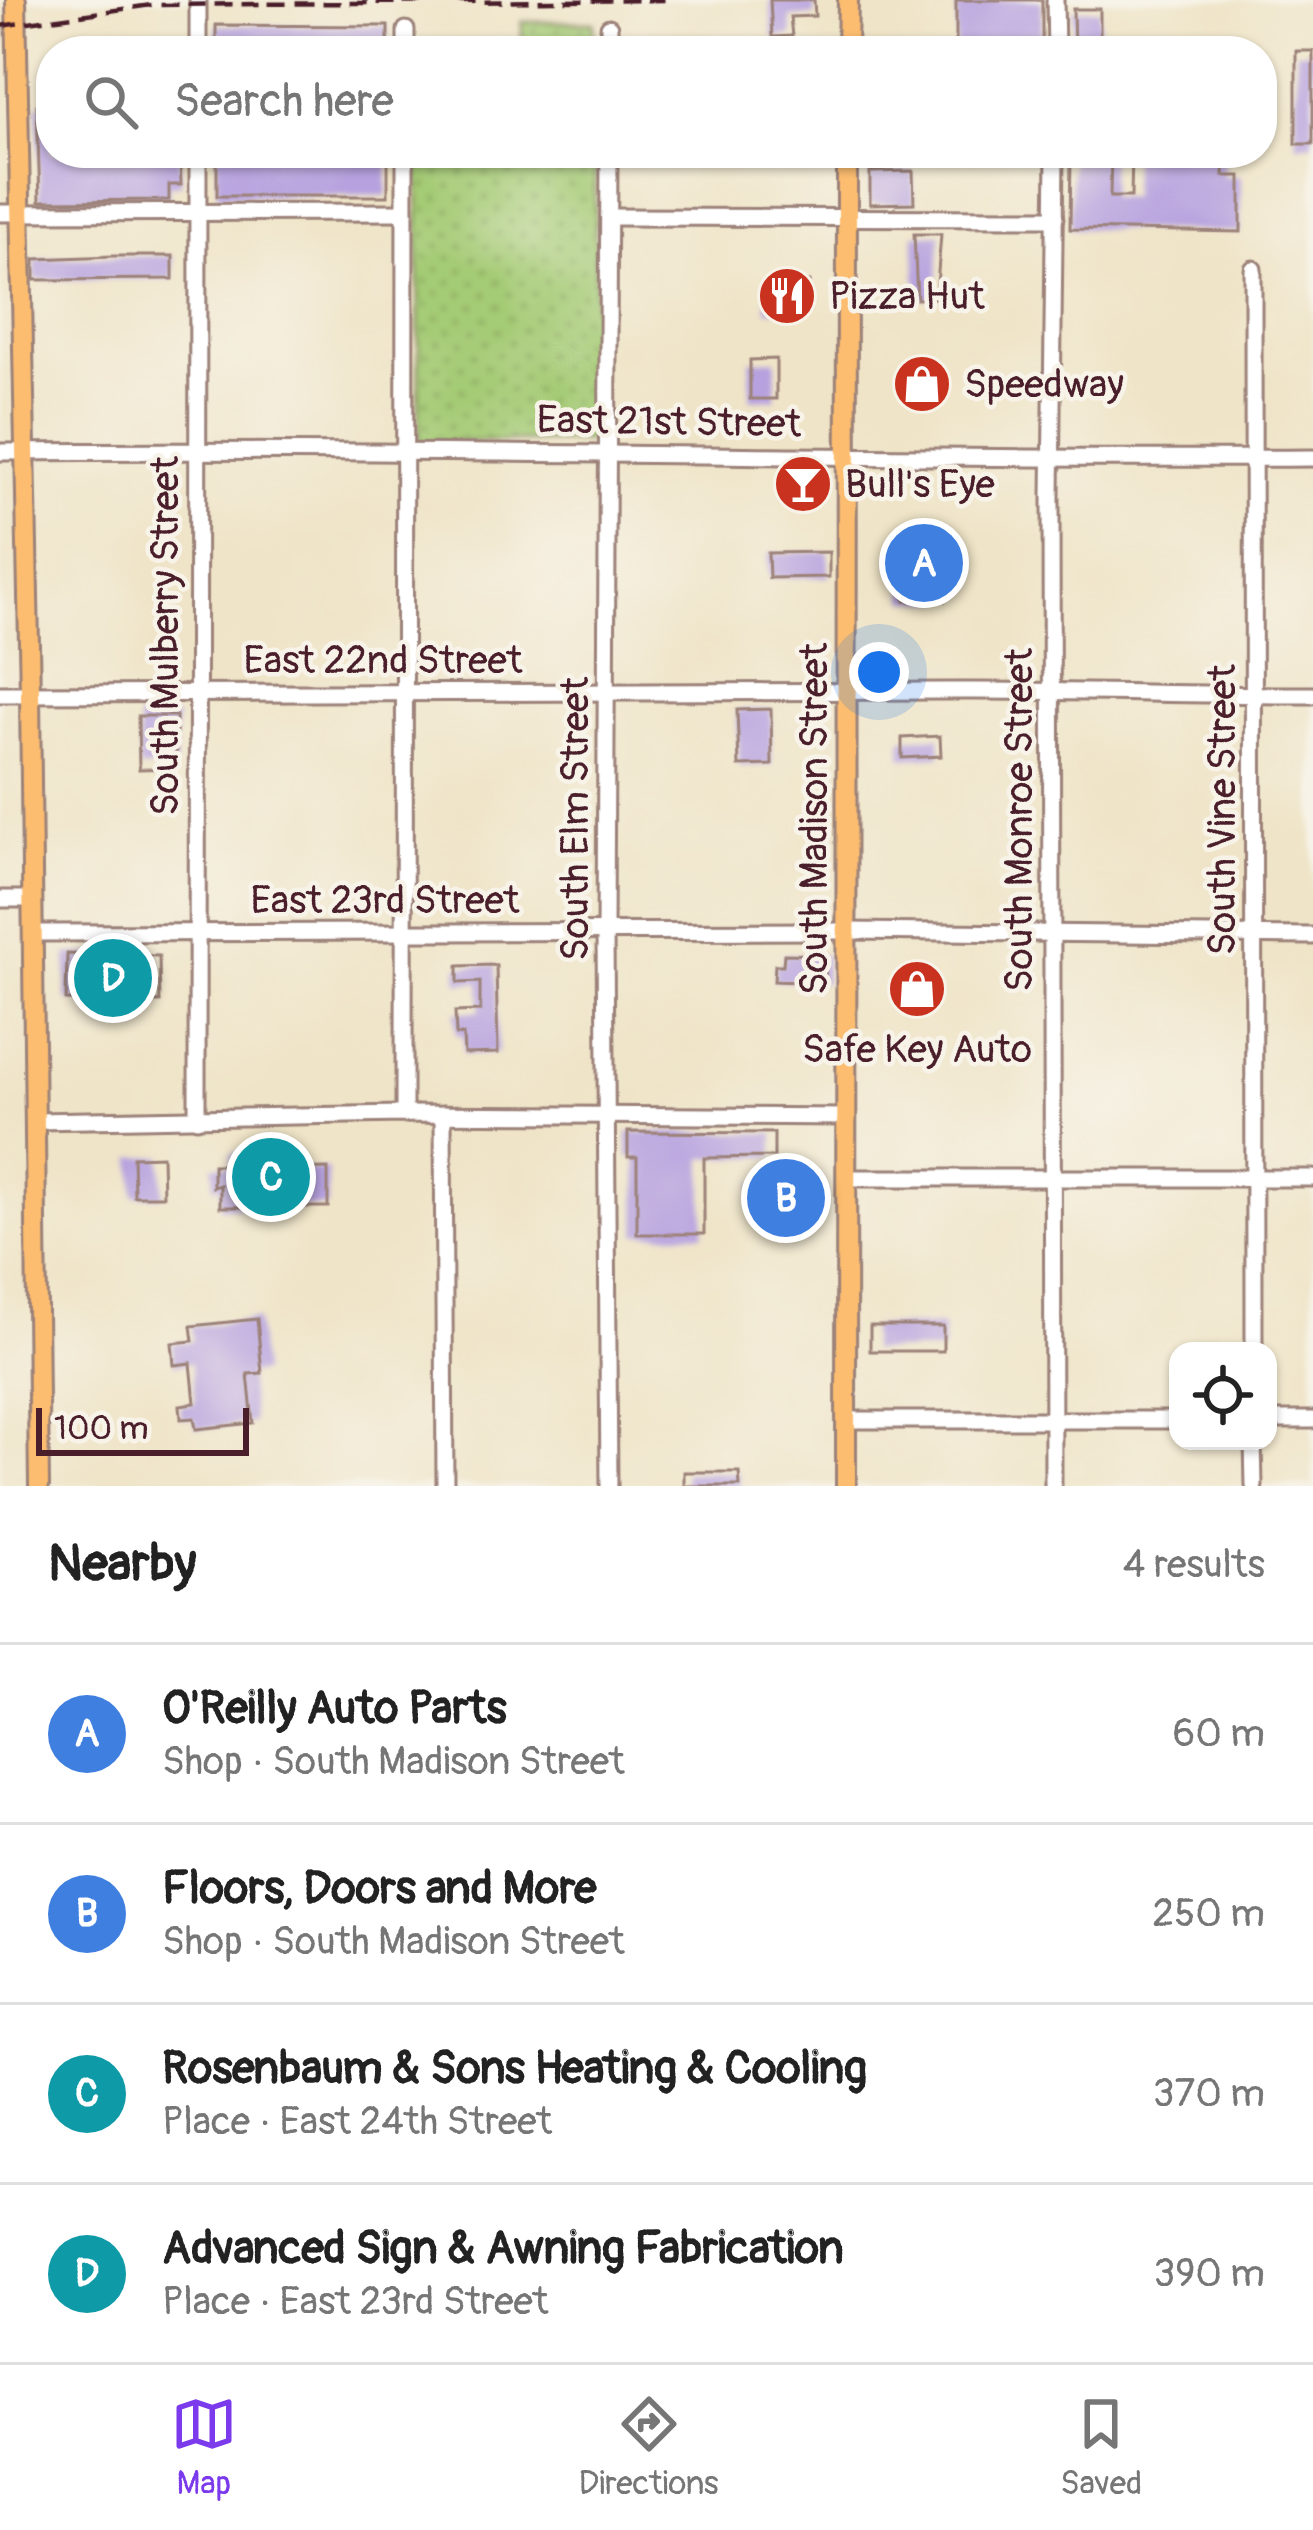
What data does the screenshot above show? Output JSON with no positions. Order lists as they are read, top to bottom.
{
  "streets": {
    "main road": ["South Madison Street"],
    "street": [
      "East 21st Street",
      "South Mulberry Street",
      "East 22nd Street",
      "South Vine Street",
      "South Elm Street",
      "South Monroe Street",
      "East 23rd Street"
    ]
  },
  "crossings": [
    ["East 21st Street", "South Mulberry Street"],
    ["East 21st Street", "South Vine Street"],
    ["East 21st Street", "South Elm Street"],
    ["East 21st Street", "South Madison Street"],
    ["East 21st Street", "South Monroe Street"],
    ["South Mulberry Street", "East 22nd Street"],
    ["South Mulberry Street", "East 23rd Street"],
    ["East 22nd Street", "South Vine Street"],
    ["East 22nd Street", "South Elm Street"],
    ["East 22nd Street", "South Madison Street"],
    ["East 22nd Street", "South Monroe Street"],
    ["South Vine Street", "East 23rd Street"],
    ["South Elm Street", "East 23rd Street"],
    ["South Madison Street", "East 23rd Street"],
    ["South Monroe Street", "East 23rd Street"]
  ],
  "places": {
    "restaurant": ["Pizza Hut"],
    "shop": ["Speedway", "Safe Key Auto"],
    "bar": ["Bull's Eye"]
  },
  "scale_bar": "100 m",
  "page": {
    "search": "Search here",
    "pins": [
      "A",
      "D",
      "C",
      "B"
    ],
    "scale": "100 m",
    "heading": ["Nearby", "4 results"],
    "list": [
      {
        "mark": "A",
        "name": "O'Reilly Auto Parts",
        "note": "Shop · South Madison Street",
        "value": "60 m"
      },
      {
        "mark": "B",
        "name": "Floors, Doors and More",
        "note": "Shop · South Madison Street",
        "value": "250 m"
      },
      {
        "mark": "C",
        "name": "Rosenbaum & Sons Heating & Cooling",
        "note": "Place · East 24th Street",
        "value": "370 m"
      },
      {
        "mark": "D",
        "name": "Advanced Sign & Awning Fabrication",
        "note": "Place · East 23rd Street",
        "value": "390 m"
      }
    ],
    "nav": ["Map", "Directions", "Saved"]
  }
}
